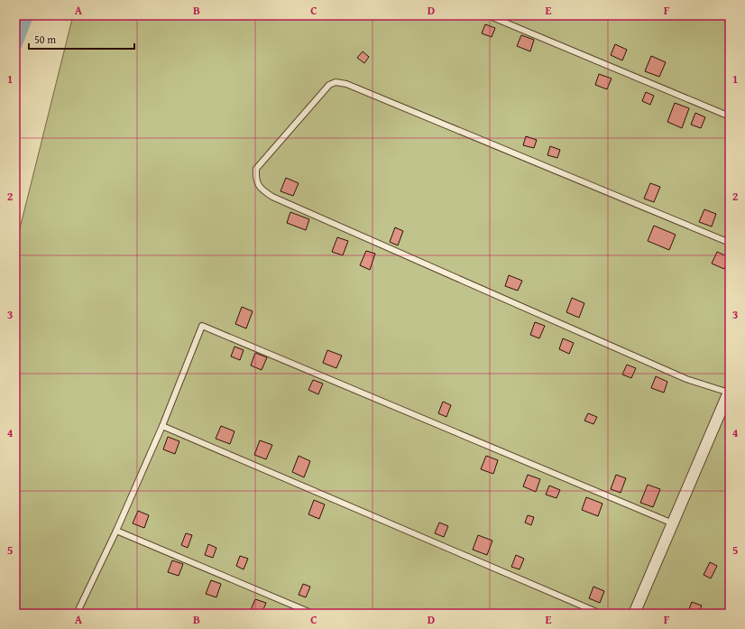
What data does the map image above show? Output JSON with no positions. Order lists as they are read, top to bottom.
{
  "scale_bar": "50 m",
  "grid": {
    "columns": [
      "A",
      "B",
      "C",
      "D",
      "E",
      "F"
    ],
    "rows": [
      "1",
      "2",
      "3",
      "4",
      "5"
    ]
  }
}
